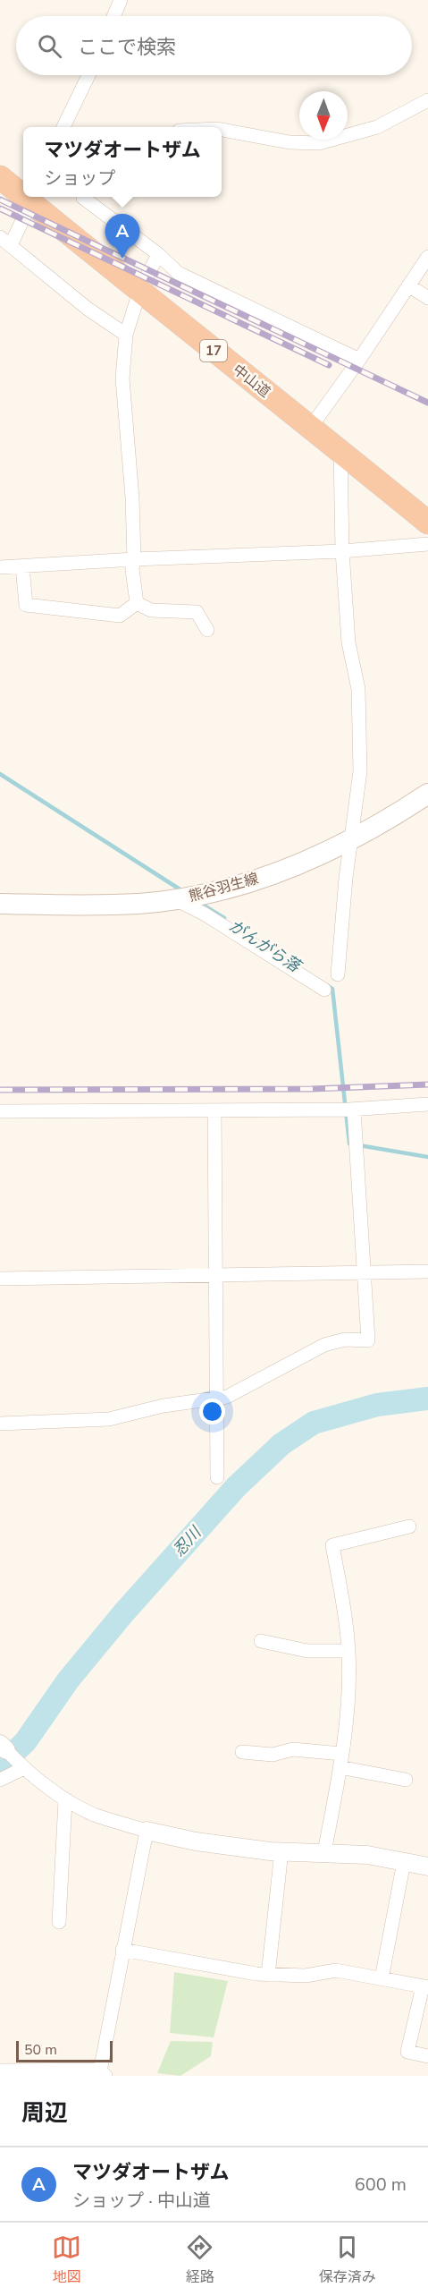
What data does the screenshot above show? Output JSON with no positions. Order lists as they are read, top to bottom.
{
  "streets": {
    "highway": ["17", "中山道"],
    "main road": ["熊谷羽生線"]
  },
  "water": ["がんがら落", "忍川"],
  "scale_bar": "50 m",
  "north": "bottom",
  "page": {
    "search": "ここで検索",
    "popup": ["マツダオートザム", "ショップ"],
    "pins": "A",
    "scale": "50 m",
    "heading": "周辺",
    "list": [
      {
        "mark": "A",
        "name": "マツダオートザム",
        "note": "ショップ · 中山道",
        "value": "600 m"
      }
    ],
    "nav": ["地図", "経路", "保存済み"]
  }
}
